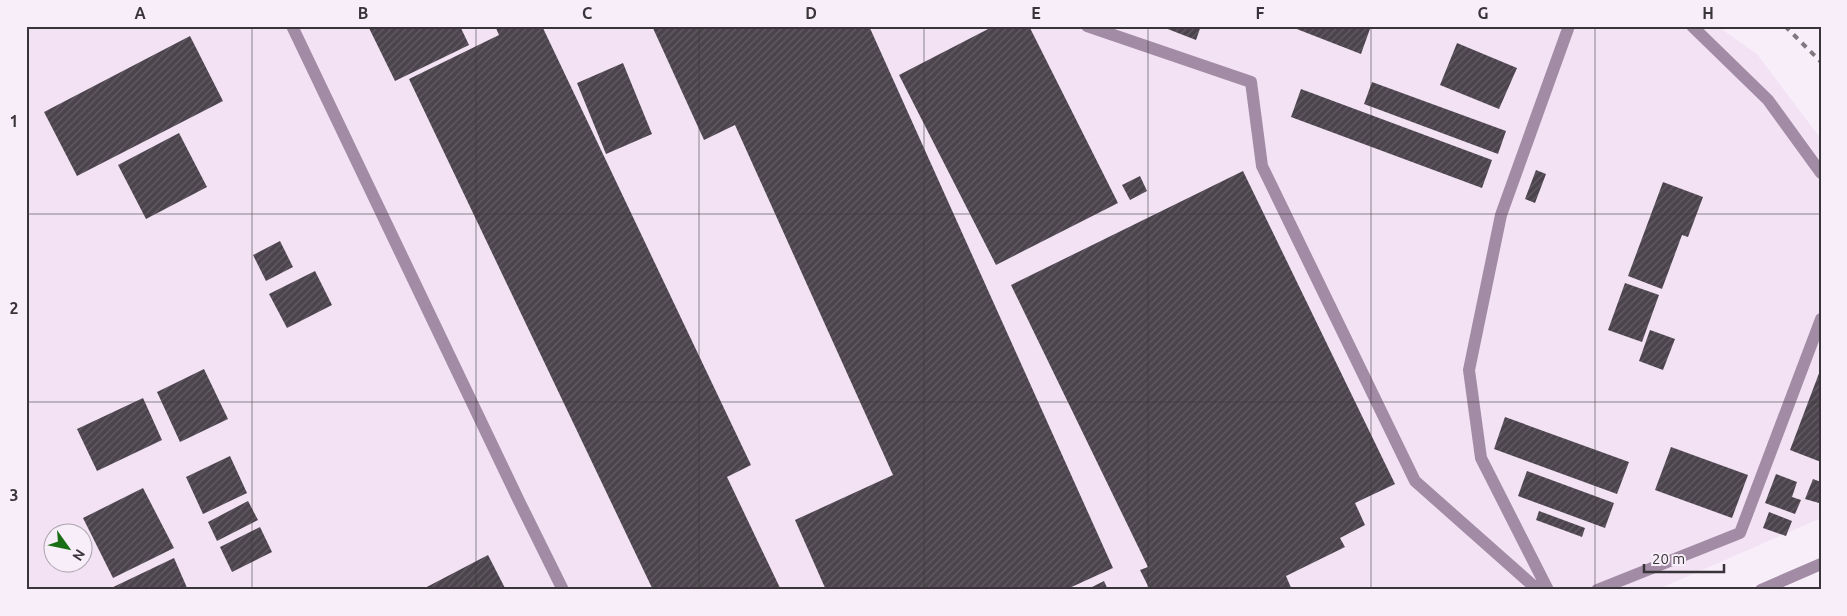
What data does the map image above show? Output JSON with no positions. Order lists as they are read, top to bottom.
{
  "scale_bar": "20 m",
  "north": "bottom right",
  "grid": {
    "columns": [
      "A",
      "B",
      "C",
      "D",
      "E",
      "F",
      "G",
      "H"
    ],
    "rows": ["1", "2", "3"]
  }
}
